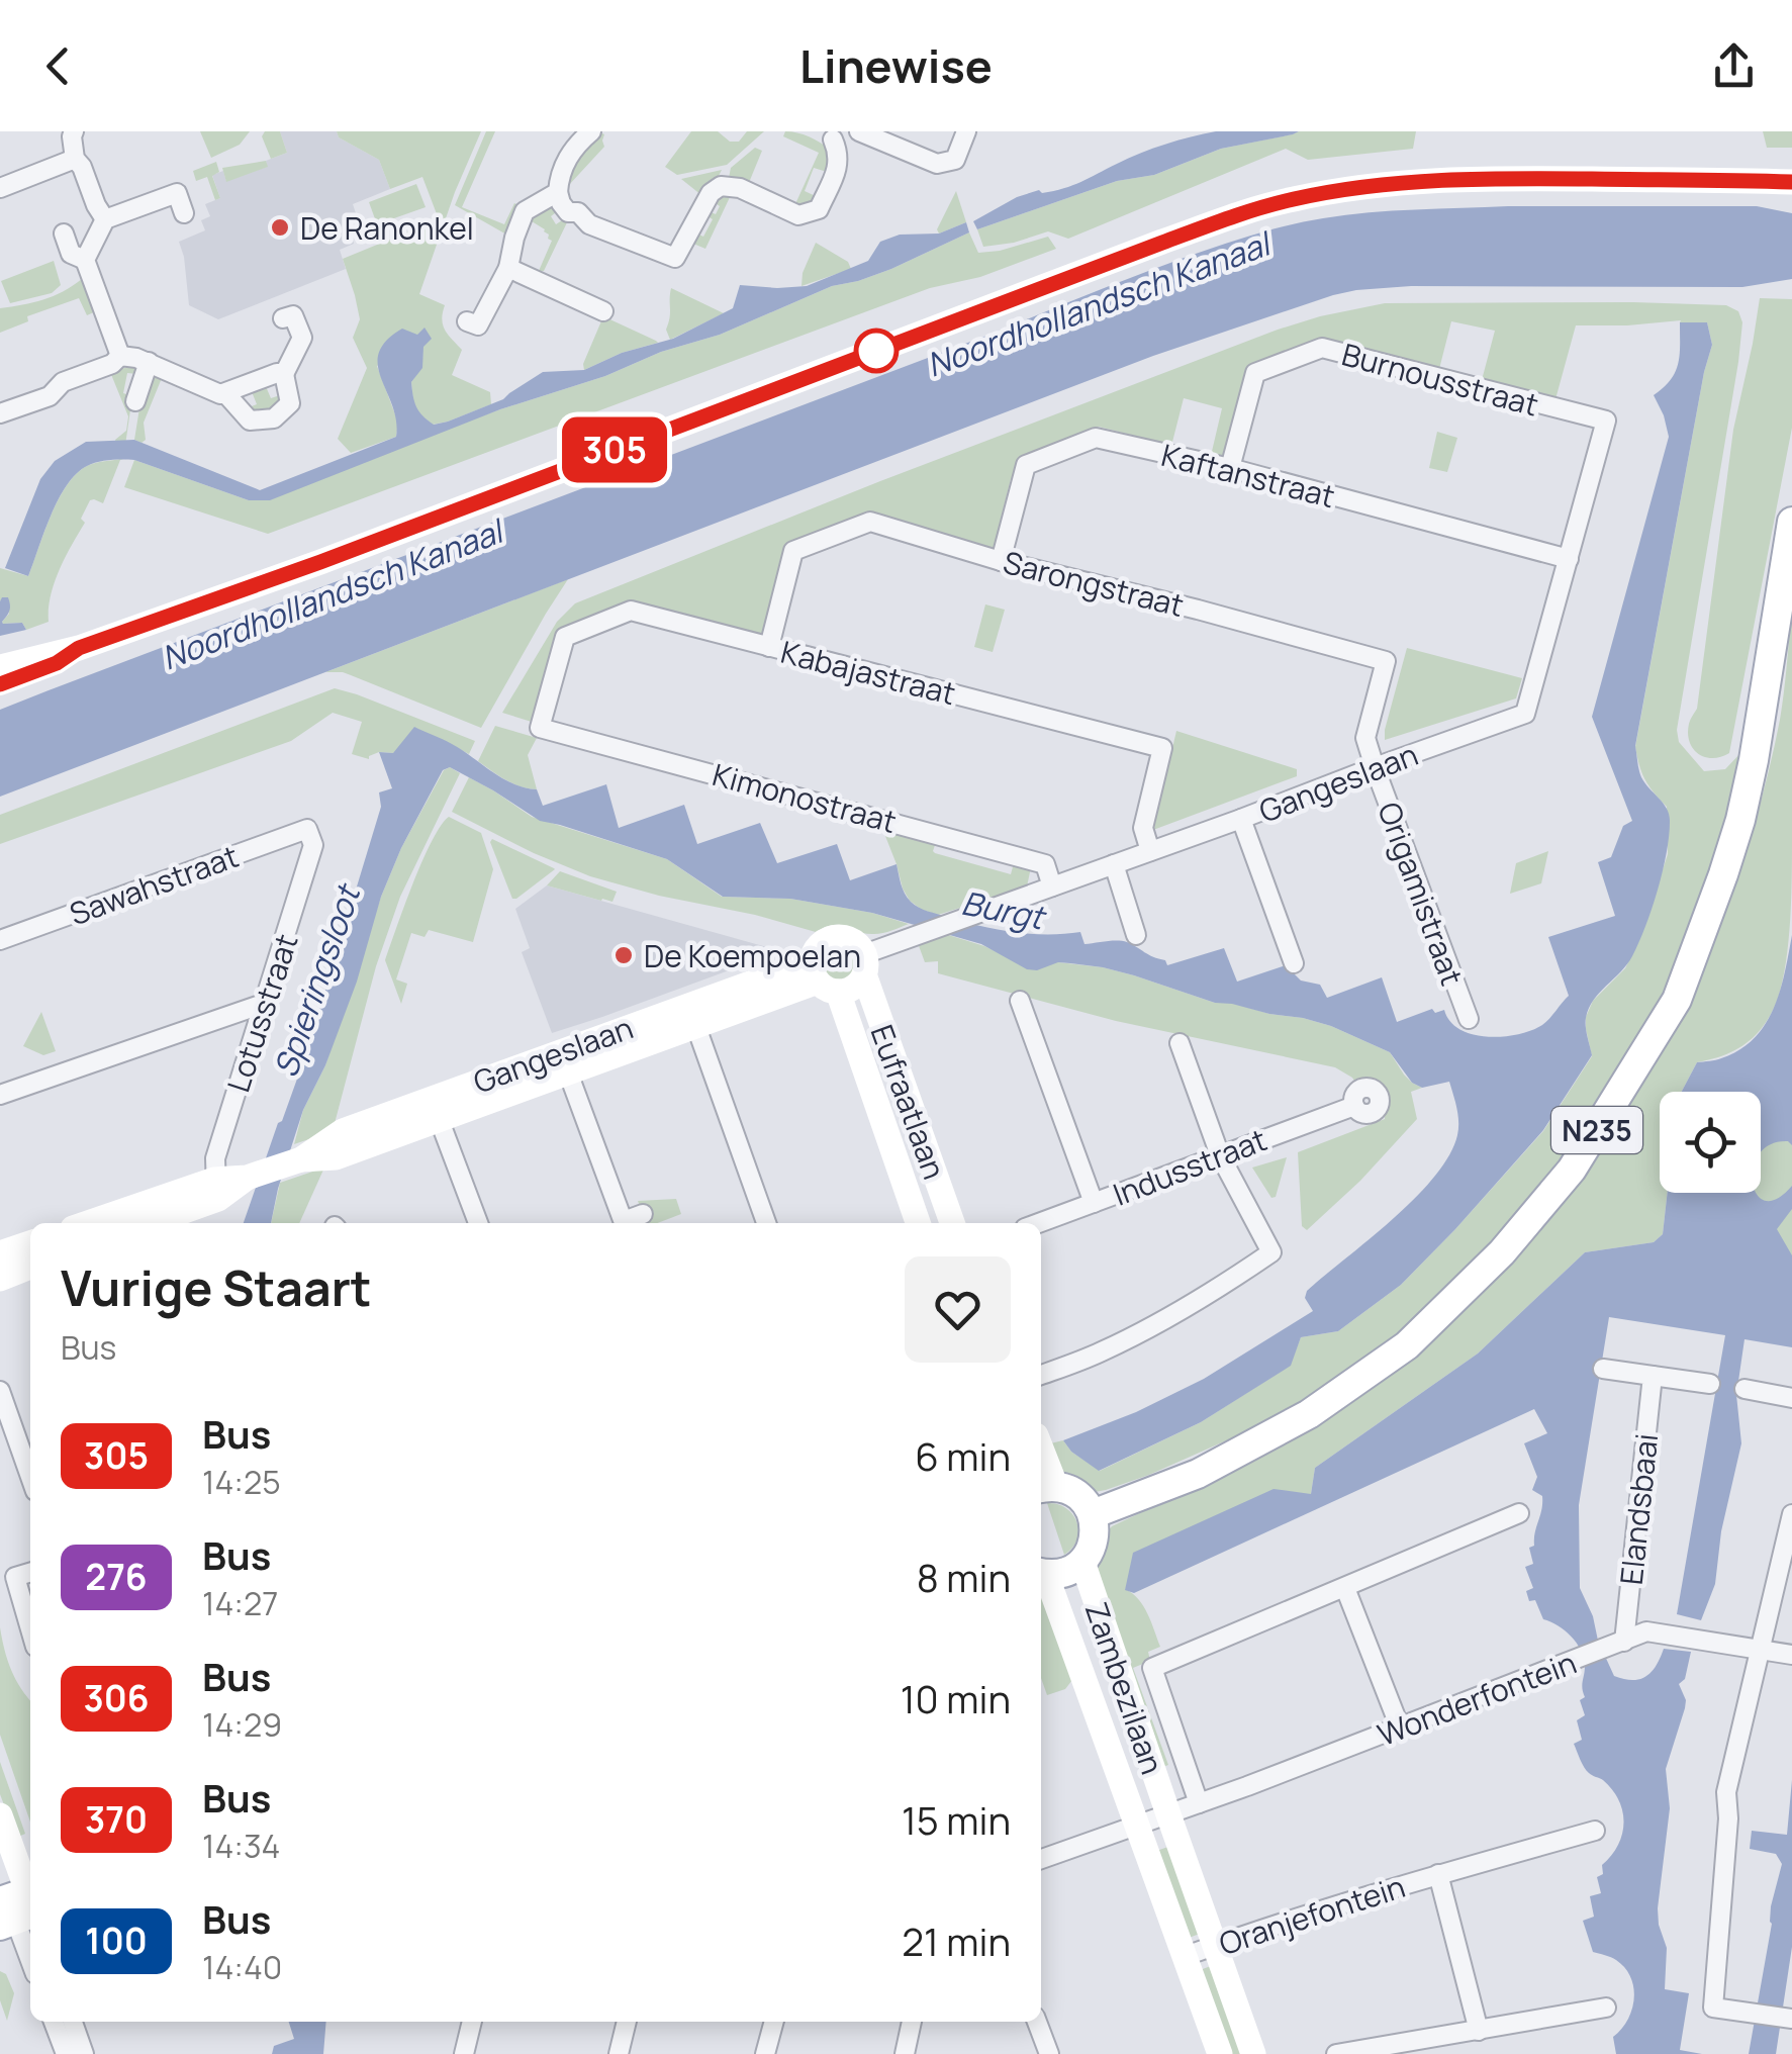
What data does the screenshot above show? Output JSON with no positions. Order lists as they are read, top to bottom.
{
  "streets": {
    "main road": ["N235"],
    "street": [
      "Burnousstraat",
      "Kaftanstraat",
      "Sarongstraat",
      "Kabajastraat",
      "Gangeslaan",
      "Kimonostraat",
      "Sawahstraat",
      "Origamistraat",
      "Lotusstraat",
      "Eufraatlaan",
      "Indusstraat",
      "Elandsbaai",
      "Zambezilaan",
      "Wonderfontein",
      "Oranjefontein"
    ]
  },
  "crossings": [
    ["Burnousstraat", "Kaftanstraat"],
    ["Burnousstraat", "Gangeslaan"],
    ["Kaftanstraat", "Sarongstraat"],
    ["Kaftanstraat", "Gangeslaan"],
    ["Sarongstraat", "Kabajastraat"],
    ["Sarongstraat", "Gangeslaan"],
    ["Sarongstraat", "Origamistraat"],
    ["Kabajastraat", "Gangeslaan"],
    ["Kabajastraat", "Kimonostraat"],
    ["Gangeslaan", "Kimonostraat"],
    ["Gangeslaan", "Origamistraat"],
    ["Gangeslaan", "Lotusstraat"],
    ["Gangeslaan", "Eufraatlaan"],
    ["Sawahstraat", "Lotusstraat"],
    ["Elandsbaai", "Wonderfontein"],
    ["Zambezilaan", "Wonderfontein"],
    ["Zambezilaan", "Oranjefontein"]
  ],
  "water": ["Noordhollandsch Kanaal", "Burgt", "Spieringsloot"],
  "places": ["De Ranonkel", "De Koempoelan"],
  "lines": ["bus line 305"],
  "page": {
    "header": "Linewise",
    "on_map": "305",
    "heading": ["Vurige Staart", "Bus"],
    "list": [
      {
        "mark": "305",
        "name": "Bus",
        "note": "14:25",
        "value": "6 min"
      },
      {
        "mark": "276",
        "name": "Bus",
        "note": "14:27",
        "value": "8 min"
      },
      {
        "mark": "306",
        "name": "Bus",
        "note": "14:29",
        "value": "10 min"
      },
      {
        "mark": "370",
        "name": "Bus",
        "note": "14:34",
        "value": "15 min"
      },
      {
        "mark": "100",
        "name": "Bus",
        "note": "14:40",
        "value": "21 min"
      }
    ]
  }
}
